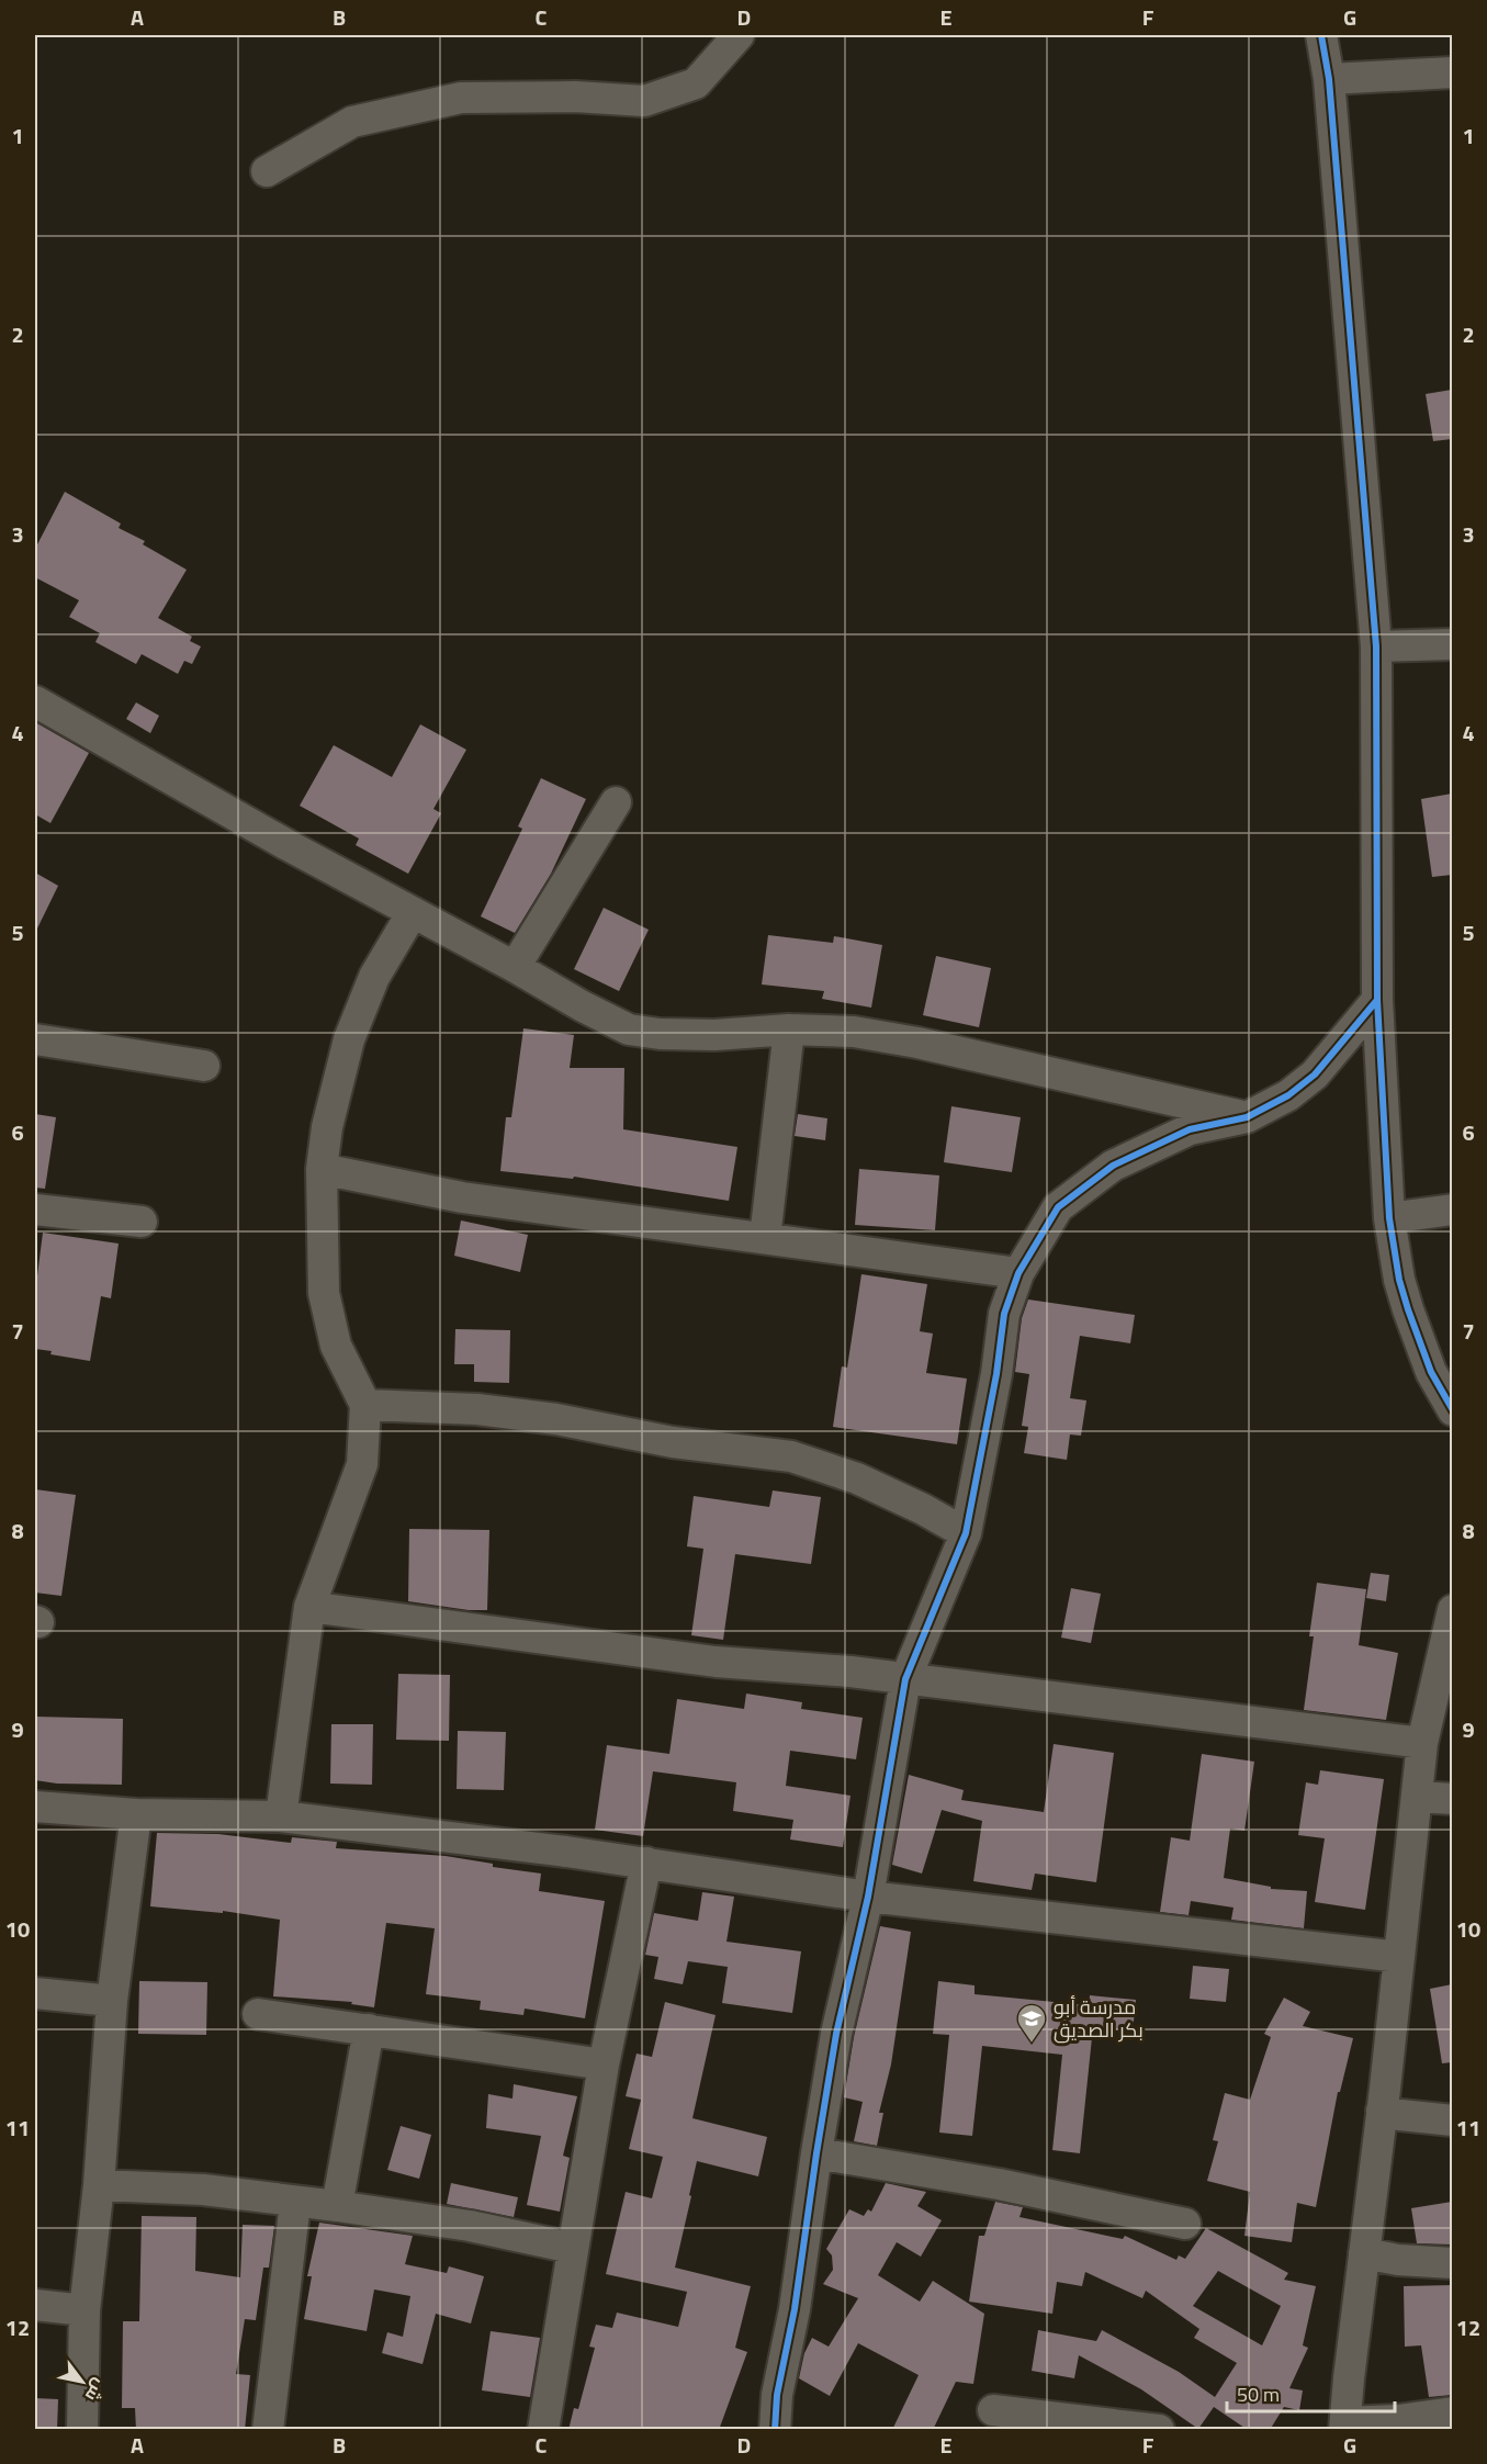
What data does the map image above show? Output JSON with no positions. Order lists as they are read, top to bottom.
{
  "places": {
    "school or university": ["مدرسة أبو بكر الصديق"]
  },
  "scale_bar": "50 m",
  "north": "bottom right",
  "grid": {
    "columns": [
      "A",
      "B",
      "C",
      "D",
      "E",
      "F",
      "G"
    ],
    "rows": [
      "1",
      "2",
      "3",
      "4",
      "5",
      "6",
      "7",
      "8",
      "9",
      "10",
      "11",
      "12"
    ]
  }
}
